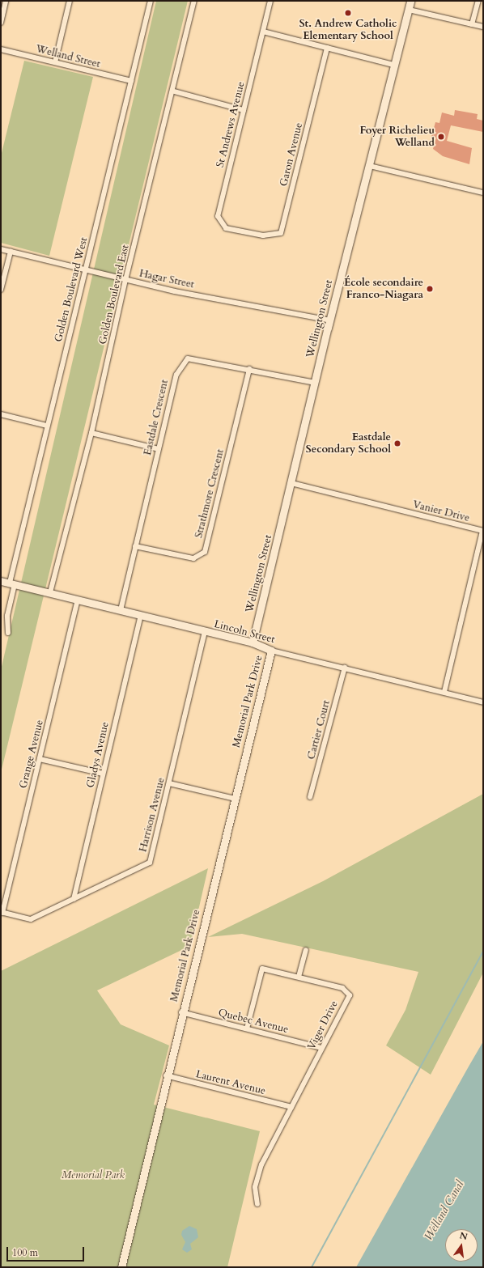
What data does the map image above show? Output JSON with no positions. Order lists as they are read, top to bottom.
{
  "streets": {
    "main road": ["Wellington Street", "Lincoln Street", "Memorial Park Drive"],
    "street": [
      "Welland Street",
      "St Andrews Avenue",
      "Garon Avenue",
      "Hagar Street",
      "Golden Boulevard West",
      "Golden Boulevard East",
      "Eastdale Crescent",
      "Strathmore Crescent",
      "Vanier Drive",
      "Cartier Court",
      "Grange Avenue",
      "Gladys Avenue",
      "Harrison Avenue",
      "Quebec Avenue",
      "Viger Drive",
      "Laurent Avenue"
    ]
  },
  "crossings": [
    ["Welland Street", "Golden Boulevard West"],
    ["St Andrews Avenue", "Garon Avenue"],
    ["Hagar Street", "Golden Boulevard West"],
    ["Hagar Street", "Golden Boulevard East"],
    ["Hagar Street", "Wellington Street"],
    ["Golden Boulevard West", "Lincoln Street"],
    ["Golden Boulevard East", "Lincoln Street"],
    ["Wellington Street", "Eastdale Crescent"],
    ["Wellington Street", "Vanier Drive"],
    ["Wellington Street", "Lincoln Street"],
    ["Eastdale Crescent", "Strathmore Crescent"],
    ["Eastdale Crescent", "Lincoln Street"],
    ["Vanier Drive", "Lincoln Street"],
    ["Lincoln Street", "Memorial Park Drive"],
    ["Lincoln Street", "Cartier Court"],
    ["Lincoln Street", "Grange Avenue"],
    ["Lincoln Street", "Gladys Avenue"],
    ["Lincoln Street", "Harrison Avenue"],
    ["Memorial Park Drive", "Quebec Avenue"],
    ["Memorial Park Drive", "Laurent Avenue"],
    ["Grange Avenue", "Harrison Avenue"],
    ["Gladys Avenue", "Harrison Avenue"],
    ["Quebec Avenue", "Viger Drive"],
    ["Viger Drive", "Laurent Avenue"]
  ],
  "water": ["Welland Canal"],
  "parks": ["Memorial Park"],
  "places": [
    "St. Andrew Catholic Elementary School",
    "Foyer Richelieu Welland",
    "École secondaire Franco-Niagara",
    "Eastdale Secondary School"
  ],
  "scale_bar": "100 m",
  "north": "top"
}
